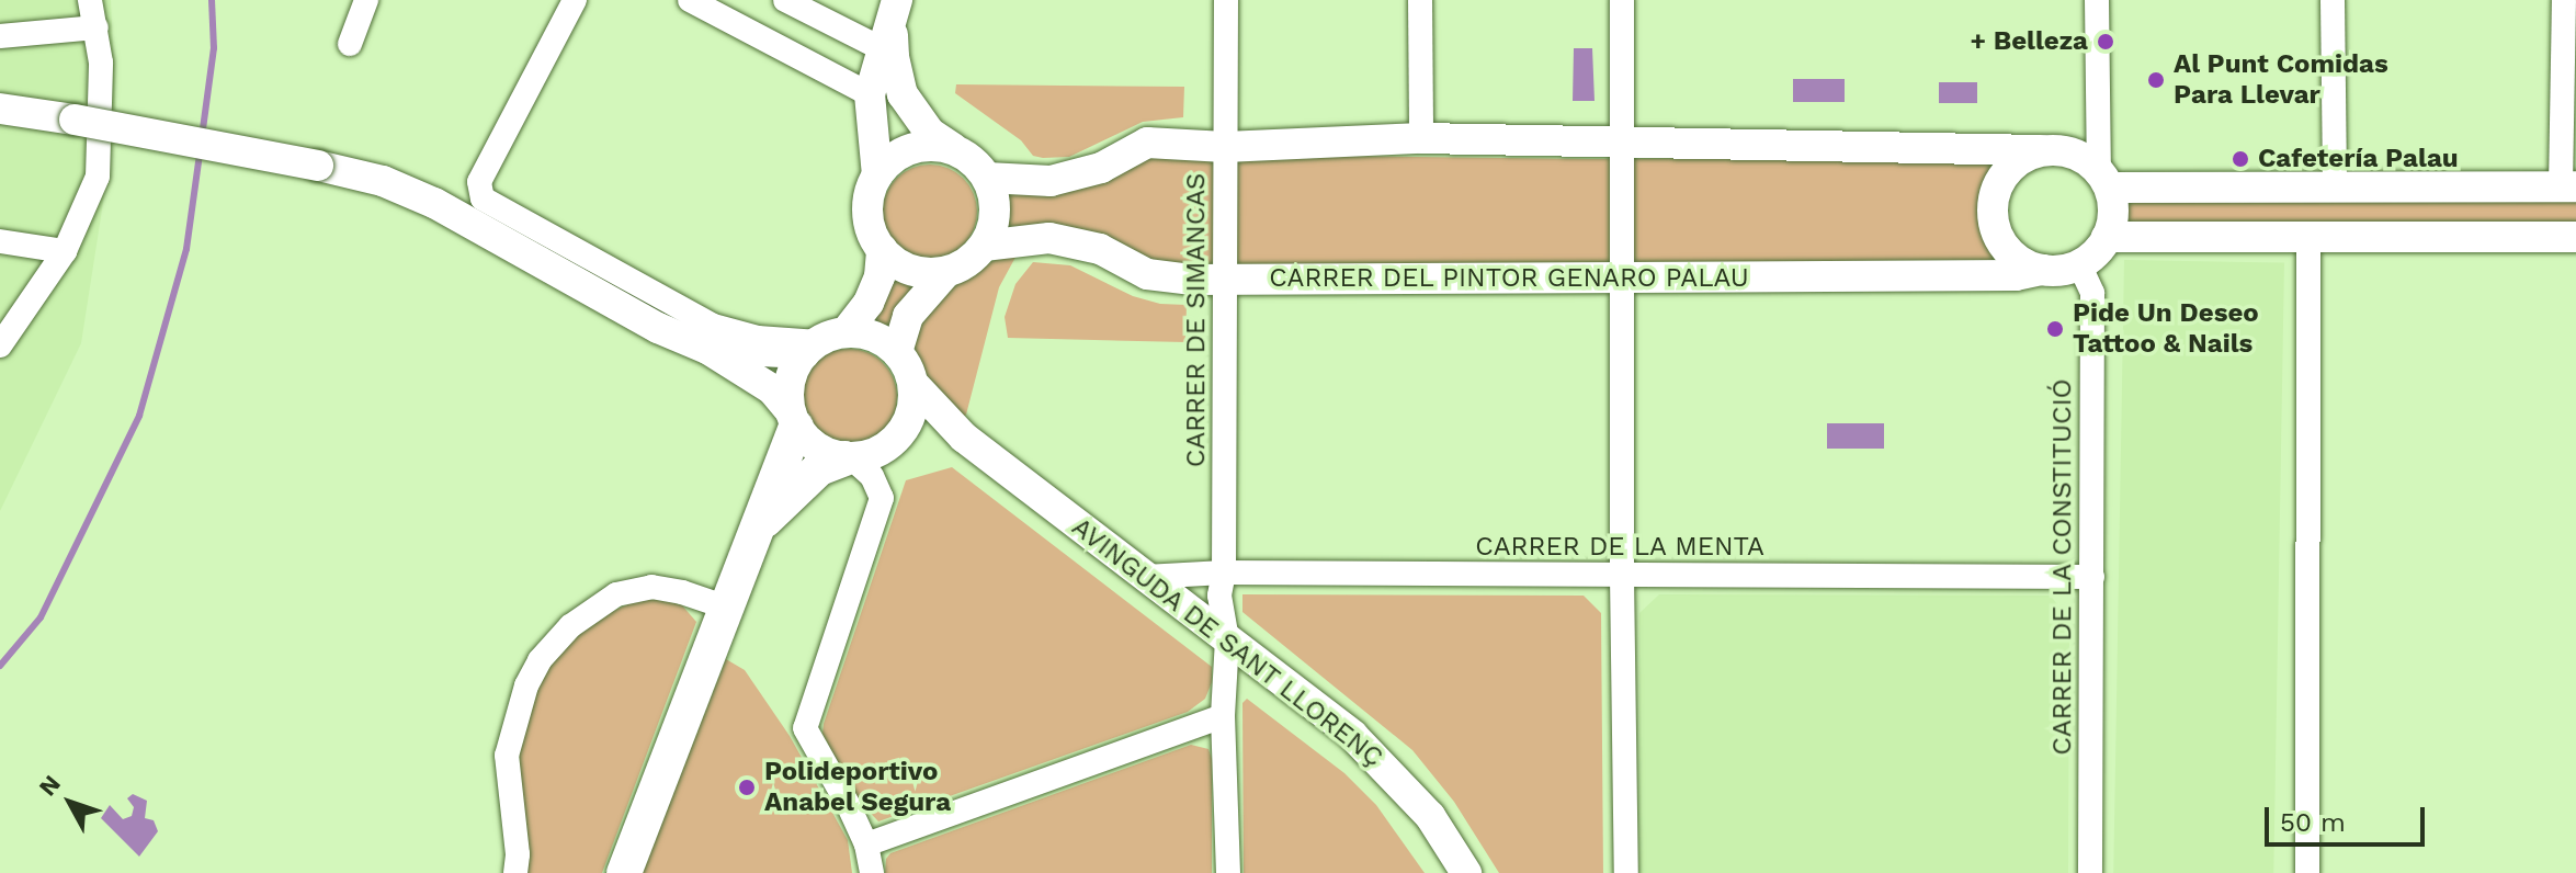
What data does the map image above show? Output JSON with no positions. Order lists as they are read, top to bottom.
{
  "streets": {
    "street": [
      "CARRER DEL PINTOR GENARO PALAU",
      "CARRER DE SIMANCAS",
      "CARRER DE LA MENTA",
      "CARRER DE LA CONSTITUCIÓ",
      "AVINGUDA DE SANT LLORENÇ"
    ]
  },
  "crossings": [
    ["CARRER DEL PINTOR GENARO PALAU", "CARRER DE SIMANCAS"],
    ["CARRER DEL PINTOR GENARO PALAU", "CARRER DE LA CONSTITUCIÓ"],
    ["CARRER DE SIMANCAS", "CARRER DE LA MENTA"],
    ["CARRER DE SIMANCAS", "AVINGUDA DE SANT LLORENÇ"],
    ["CARRER DE LA MENTA", "CARRER DE LA CONSTITUCIÓ"],
    ["CARRER DE LA MENTA", "AVINGUDA DE SANT LLORENÇ"]
  ],
  "places": [
    "+ Belleza",
    "Al Punt Comidas Para Llevar",
    "Cafetería Palau",
    "Pide Un Deseo Tattoo & Nails",
    "Polideportivo Anabel Segura"
  ],
  "scale_bar": "50 m",
  "north": "top left"
}
